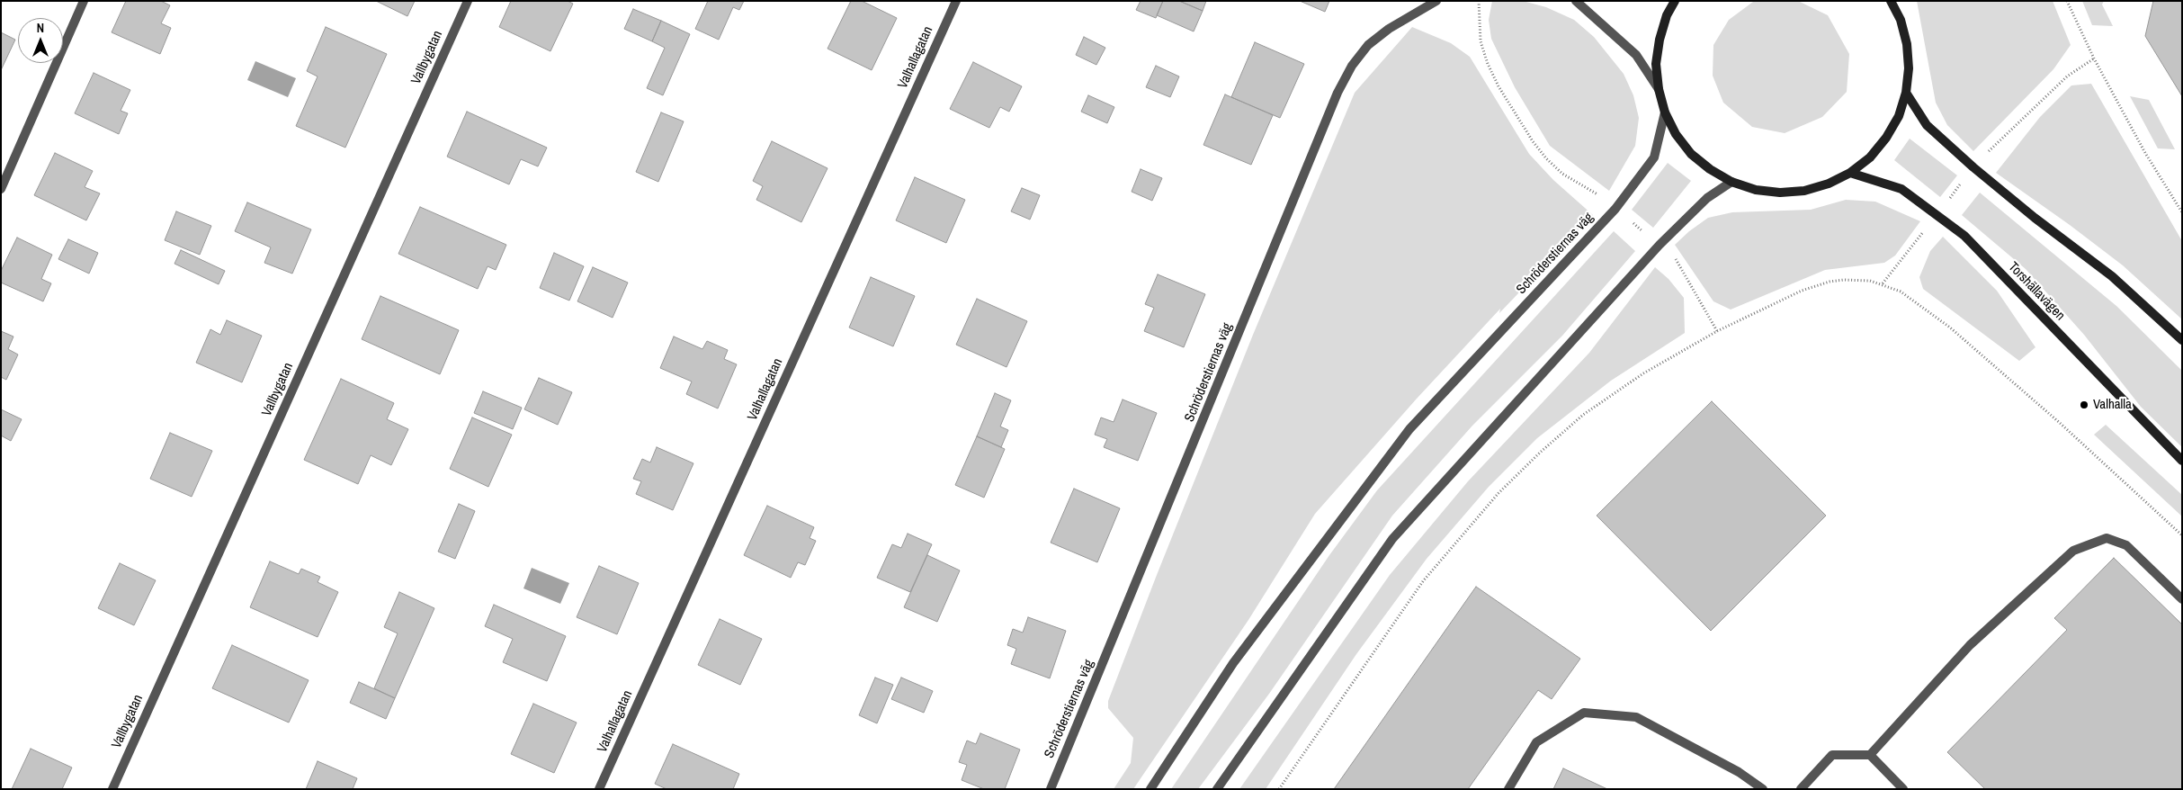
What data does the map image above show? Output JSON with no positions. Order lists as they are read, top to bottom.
{
  "streets": {
    "main road": ["Torshällavägen"],
    "street": ["Vallbygatan", "Valhallagatan", "Schröderstiernas väg"]
  },
  "places": ["Valhalla"],
  "north": "top"
}
